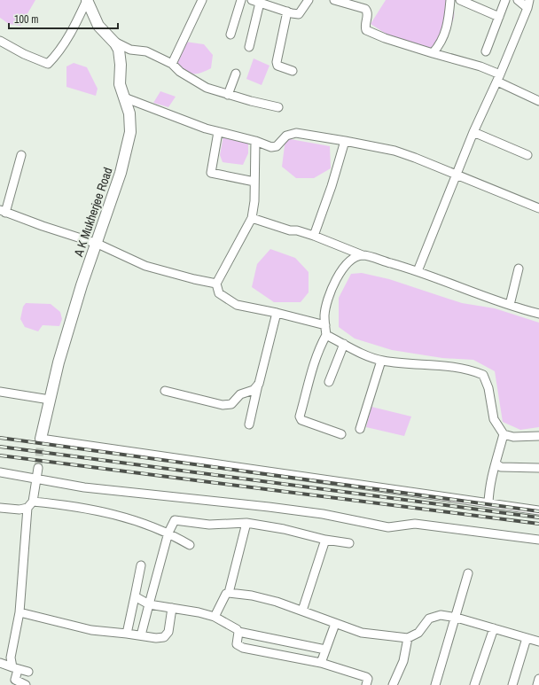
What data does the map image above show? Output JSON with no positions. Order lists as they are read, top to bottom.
{
  "streets": {
    "street": ["A K Mukherjee Road"]
  },
  "scale_bar": "100 m"
}
